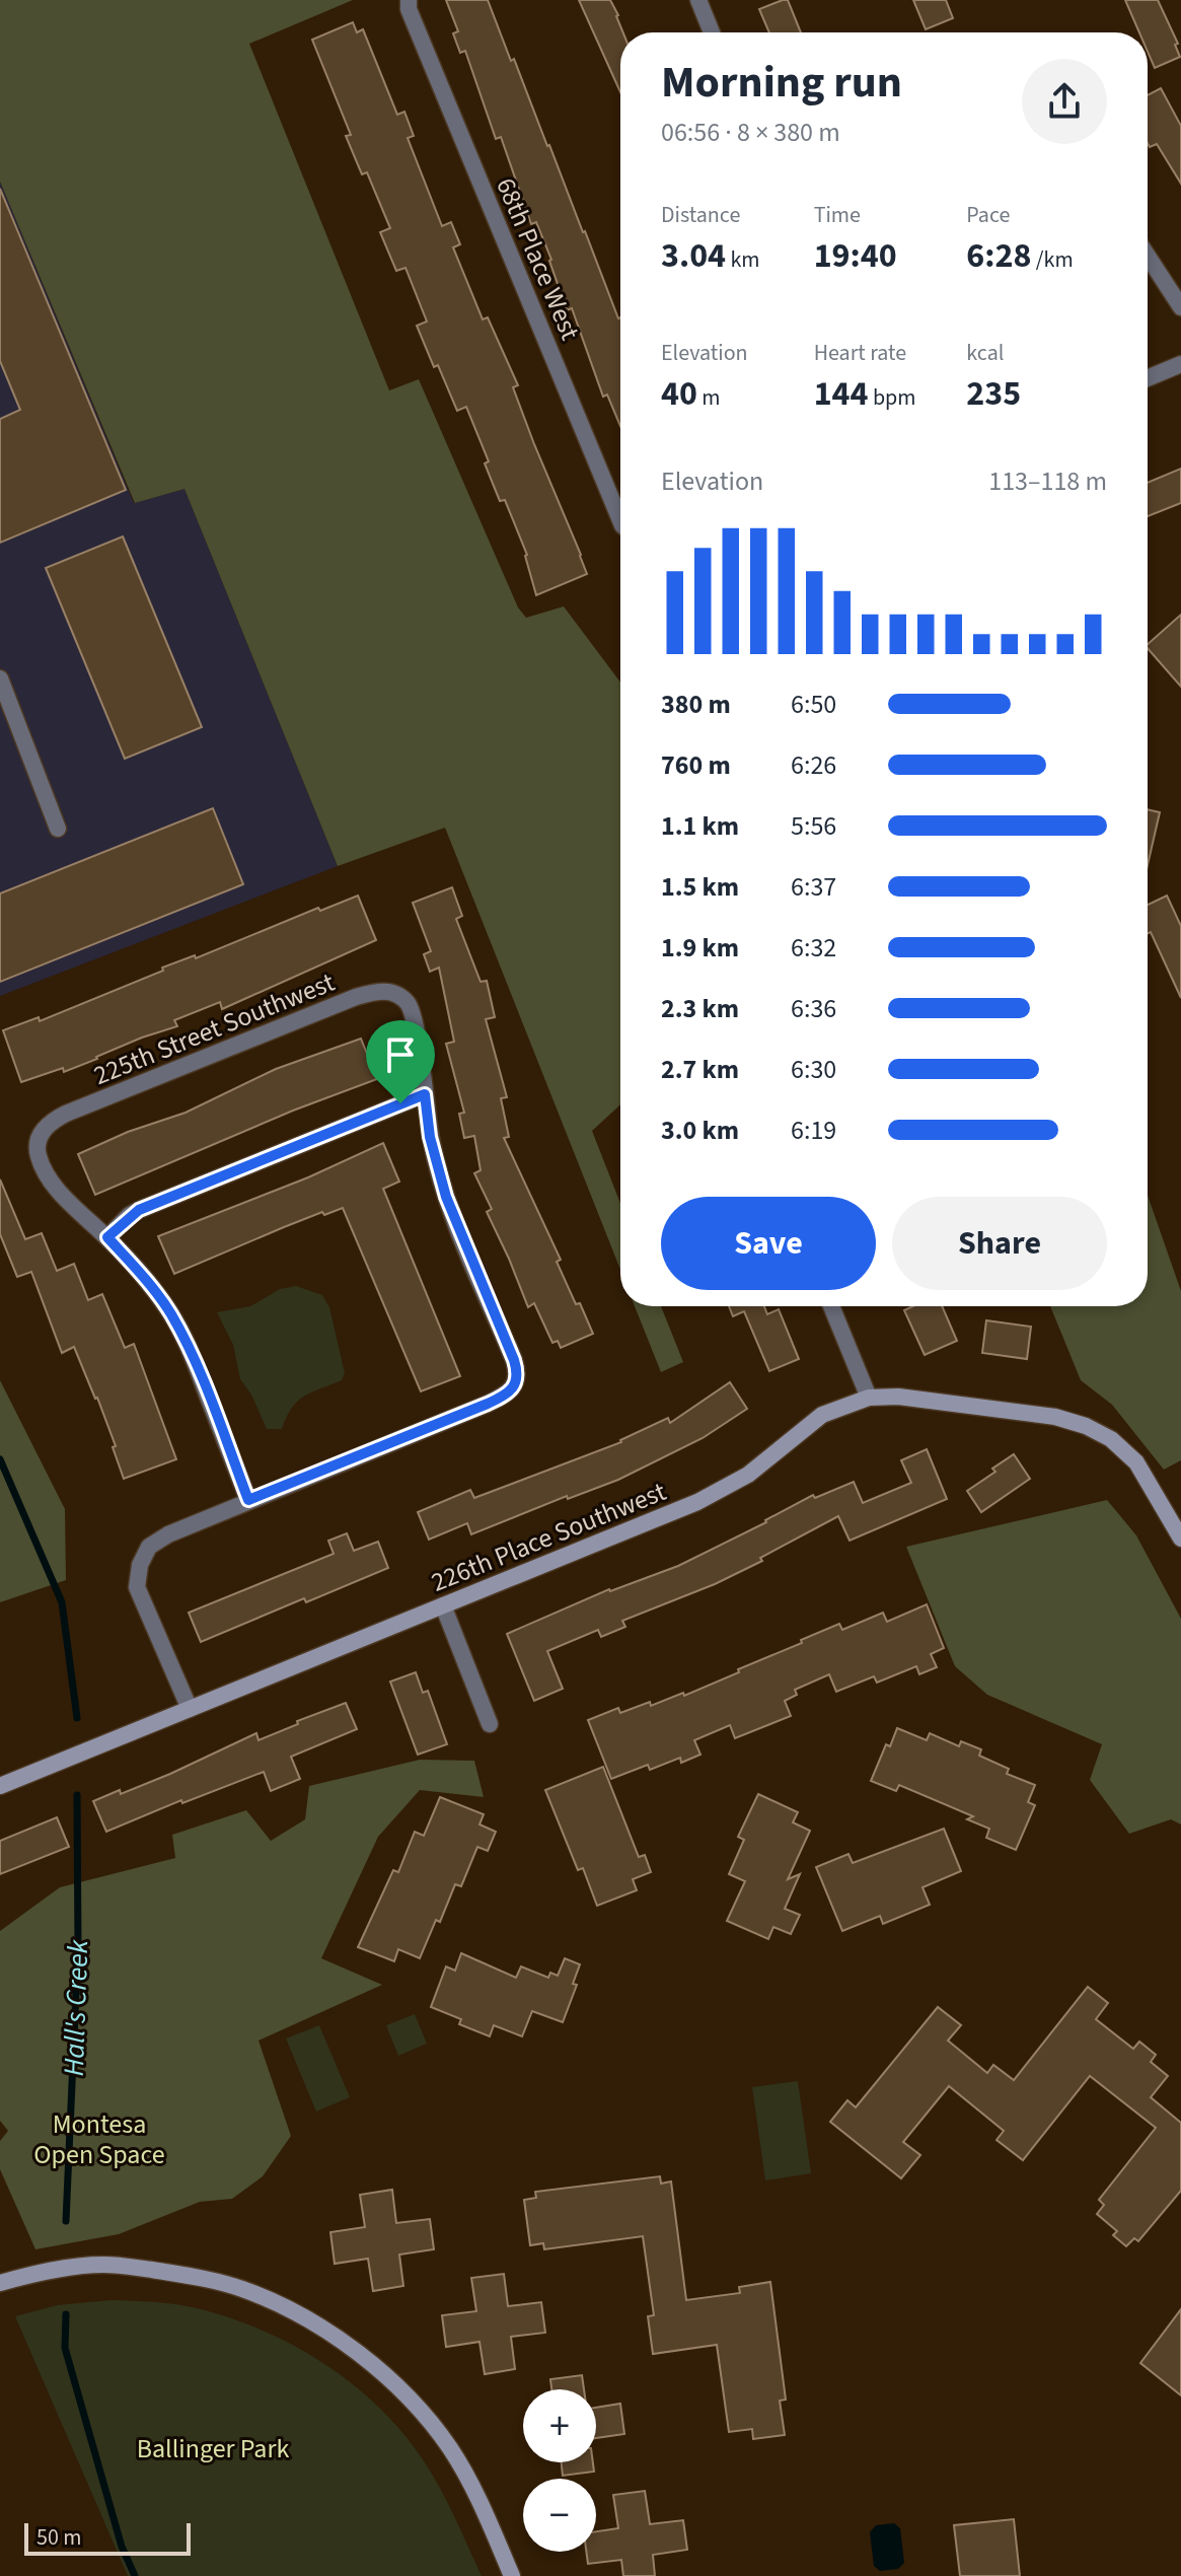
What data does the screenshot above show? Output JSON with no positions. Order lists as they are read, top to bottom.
{
  "streets": {
    "street": ["68th Place West", "225th Street Southwest", "226th Place Southwest"]
  },
  "water": ["Hall's Creek"],
  "parks": ["Montesa Open Space", "Ballinger Park"],
  "scale_bar": "50 m",
  "page": {
    "heading": ["Morning run", "06:56 · 8 × 380 m"],
    "stats": [
      ["Distance", "3.04 km"],
      ["Time", "19:40"],
      ["Pace", "6:28 /km"],
      ["Elevation", "40 m"],
      ["Heart rate", "144 bpm"],
      ["kcal", "235"]
    ],
    "chart": ["Elevation", "113–118 m"],
    "list": [
      {
        "name": "380 m",
        "note": "6:50"
      },
      {
        "name": "760 m",
        "note": "6:26"
      },
      {
        "name": "1.1 km",
        "note": "5:56"
      },
      {
        "name": "1.5 km",
        "note": "6:37"
      },
      {
        "name": "1.9 km",
        "note": "6:32"
      },
      {
        "name": "2.3 km",
        "note": "6:36"
      },
      {
        "name": "2.7 km",
        "note": "6:30"
      },
      {
        "name": "3.0 km",
        "note": "6:19"
      }
    ],
    "buttons": ["Save", "Share"],
    "map_buttons": ["+", "−"],
    "scale": "50 m"
  }
}
